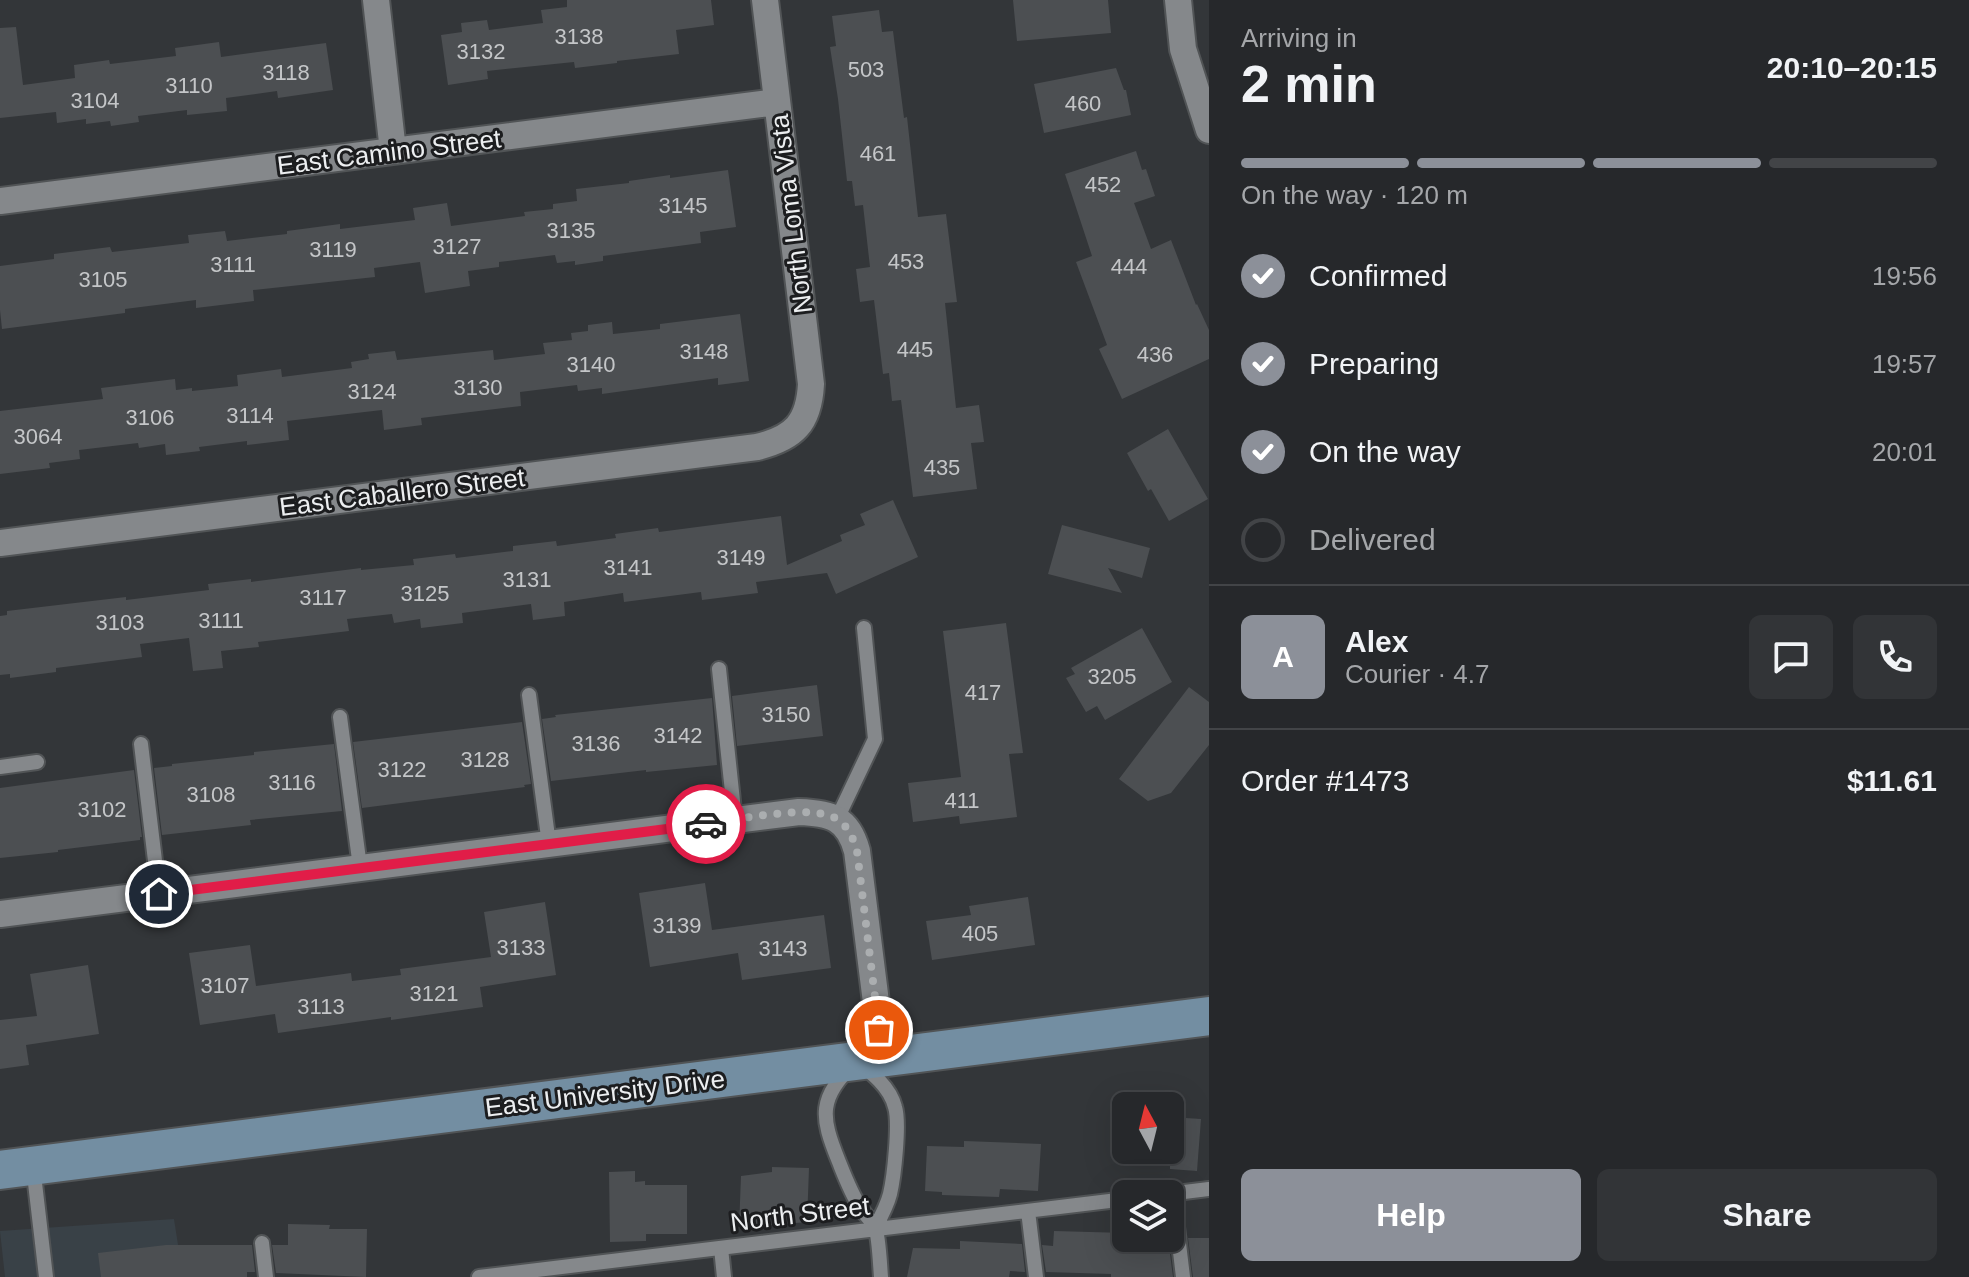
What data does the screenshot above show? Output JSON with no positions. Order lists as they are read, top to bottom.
{
  "streets": {
    "main road": ["East University Drive"],
    "street": ["East Camino Street", "North Loma Vista", "East Caballero Street"],
    "lane": ["North Street"]
  },
  "crossings": [
    ["East Camino Street", "North Loma Vista"],
    ["North Loma Vista", "East Caballero Street"]
  ],
  "house_numbers": [
    "3138",
    "3132",
    "503",
    "3118",
    "3110",
    "3104",
    "460",
    "461",
    "452",
    "3145",
    "3135",
    "3127",
    "3119",
    "453",
    "3111",
    "444",
    "3105",
    "445",
    "3148",
    "436",
    "3140",
    "3130",
    "3124",
    "3114",
    "3106",
    "3064",
    "435",
    "3149",
    "3141",
    "3131",
    "3125",
    "3117",
    "3111",
    "3103",
    "3205",
    "417",
    "3150",
    "3142",
    "3136",
    "3128",
    "3122",
    "3116",
    "3108",
    "411",
    "3102",
    "3139",
    "405",
    "3133",
    "3143",
    "3107",
    "3121",
    "3113"
  ],
  "north": "top",
  "page": {
    "heading": ["2 min", "Arriving in", "20:10–20:15"],
    "panel": [
      "Alex",
      "Courier · 4.7",
      "Order #1473",
      "$11.61"
    ],
    "bar": "On the way · 120 m",
    "list": [
      ["Confirmed", "19:56"],
      ["Preparing", "19:57"],
      ["On the way", "20:01"],
      "Delivered"
    ],
    "round": "A",
    "buttons": ["Help", "Share"]
  }
}
